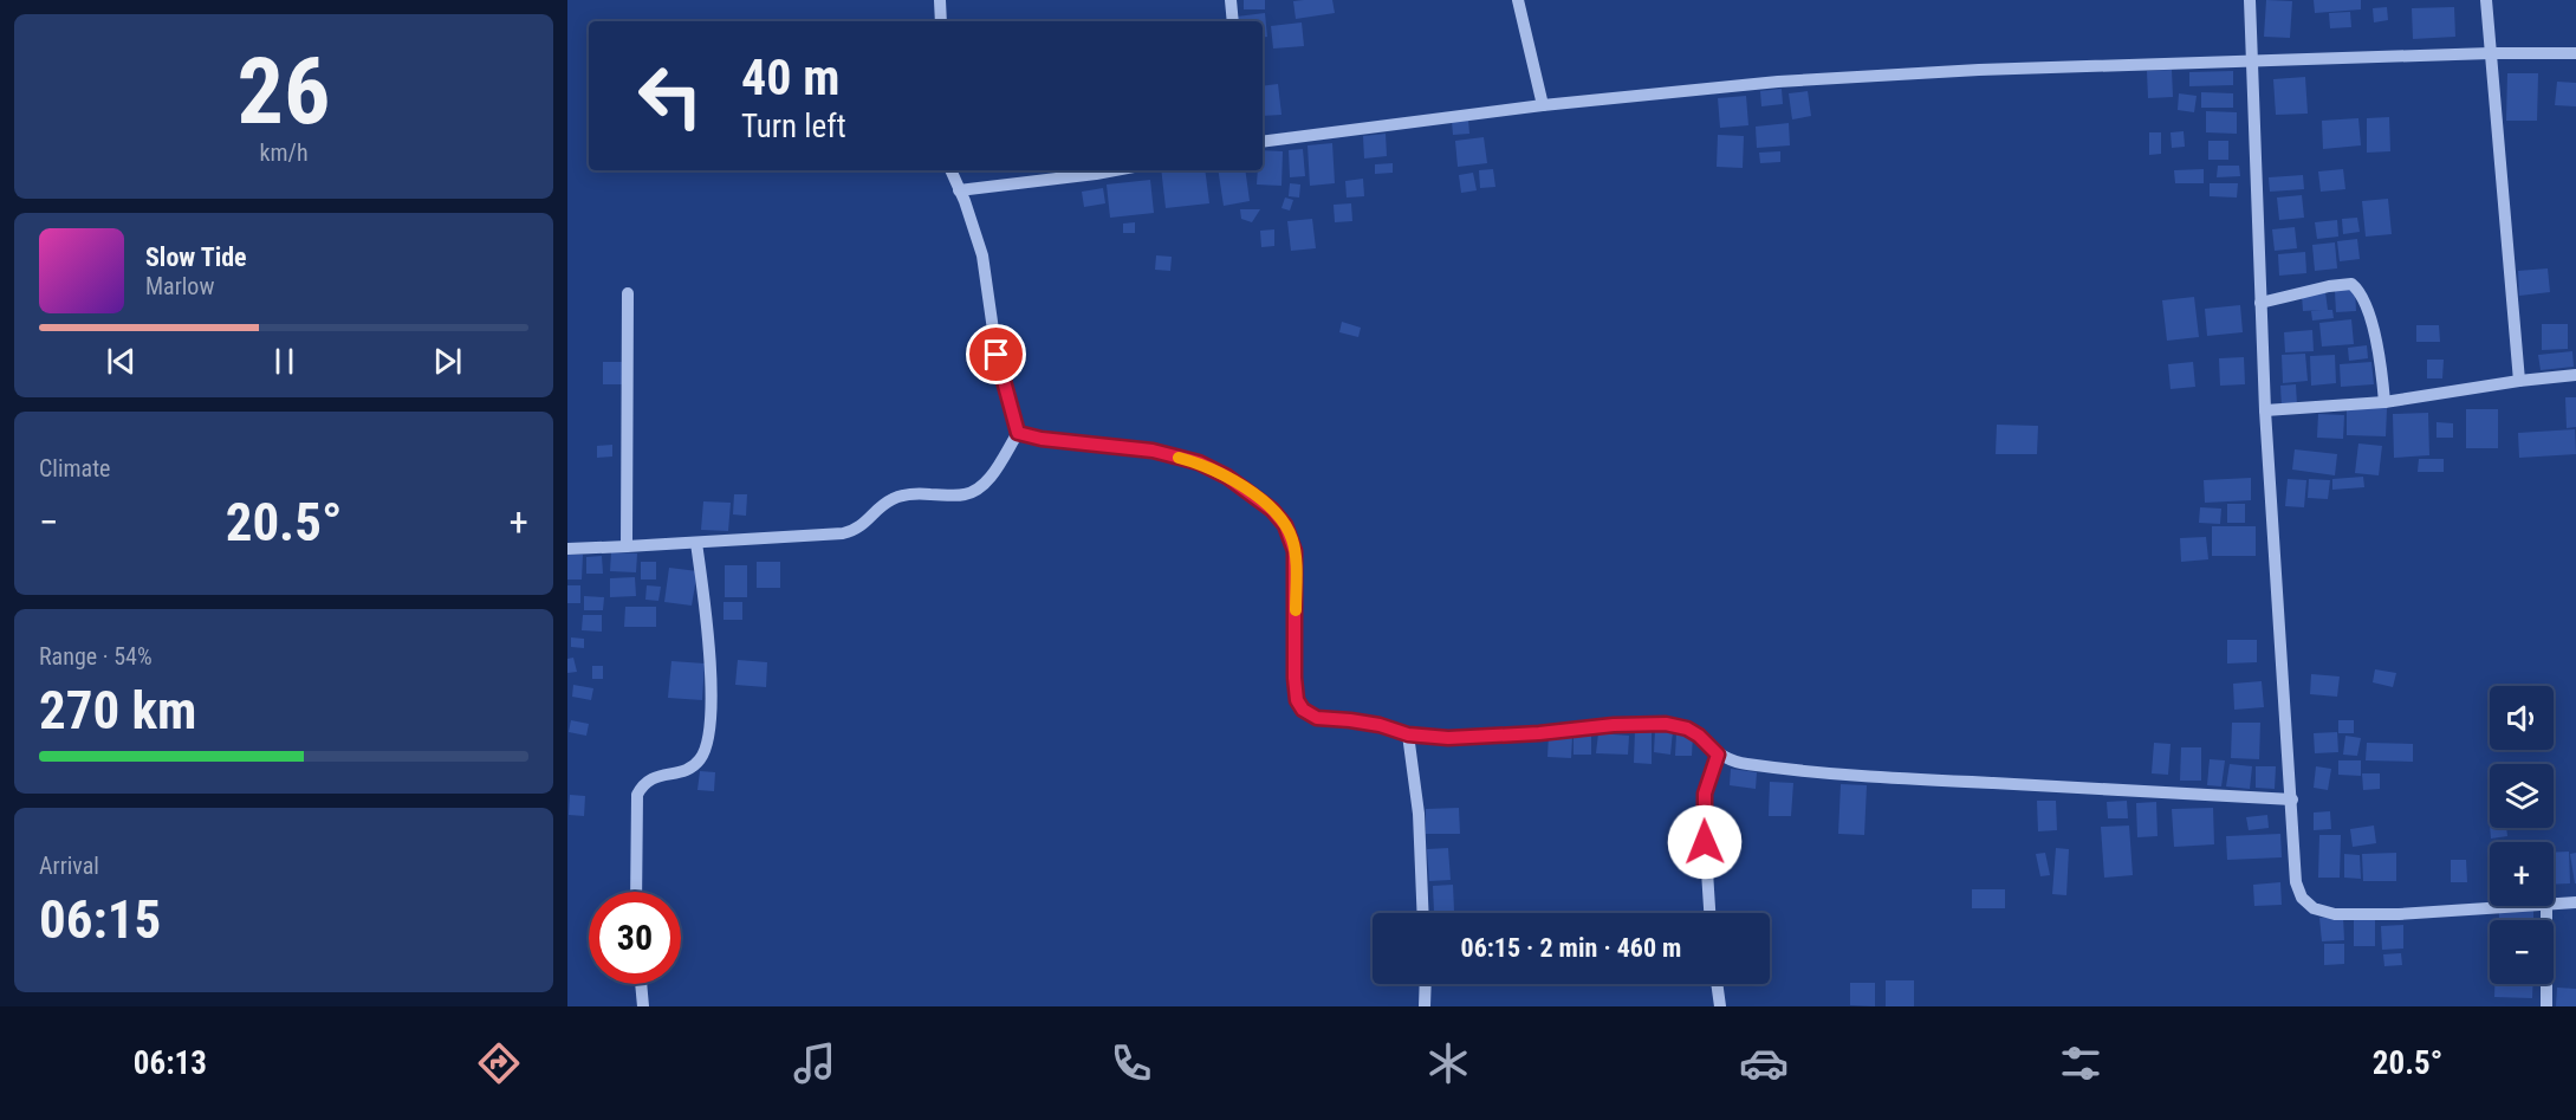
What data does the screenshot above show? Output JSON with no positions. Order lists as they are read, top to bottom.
{
  "page": {
    "tile": [
      ["26", "km/h"],
      "Climate",
      ["Range · 54%", "270 km"],
      ["Arrival", "06:15"]
    ],
    "turn": ["40 m", "Turn left"],
    "song": ["Slow Tide", "Marlow"],
    "heat": ["−", "20.5°", "+"],
    "map_buttons": ["+", "−"],
    "limit": "30",
    "trip": "06:15 · 2 min · 460 m",
    "tabs": ["06:13", "20.5°"]
  }
}
